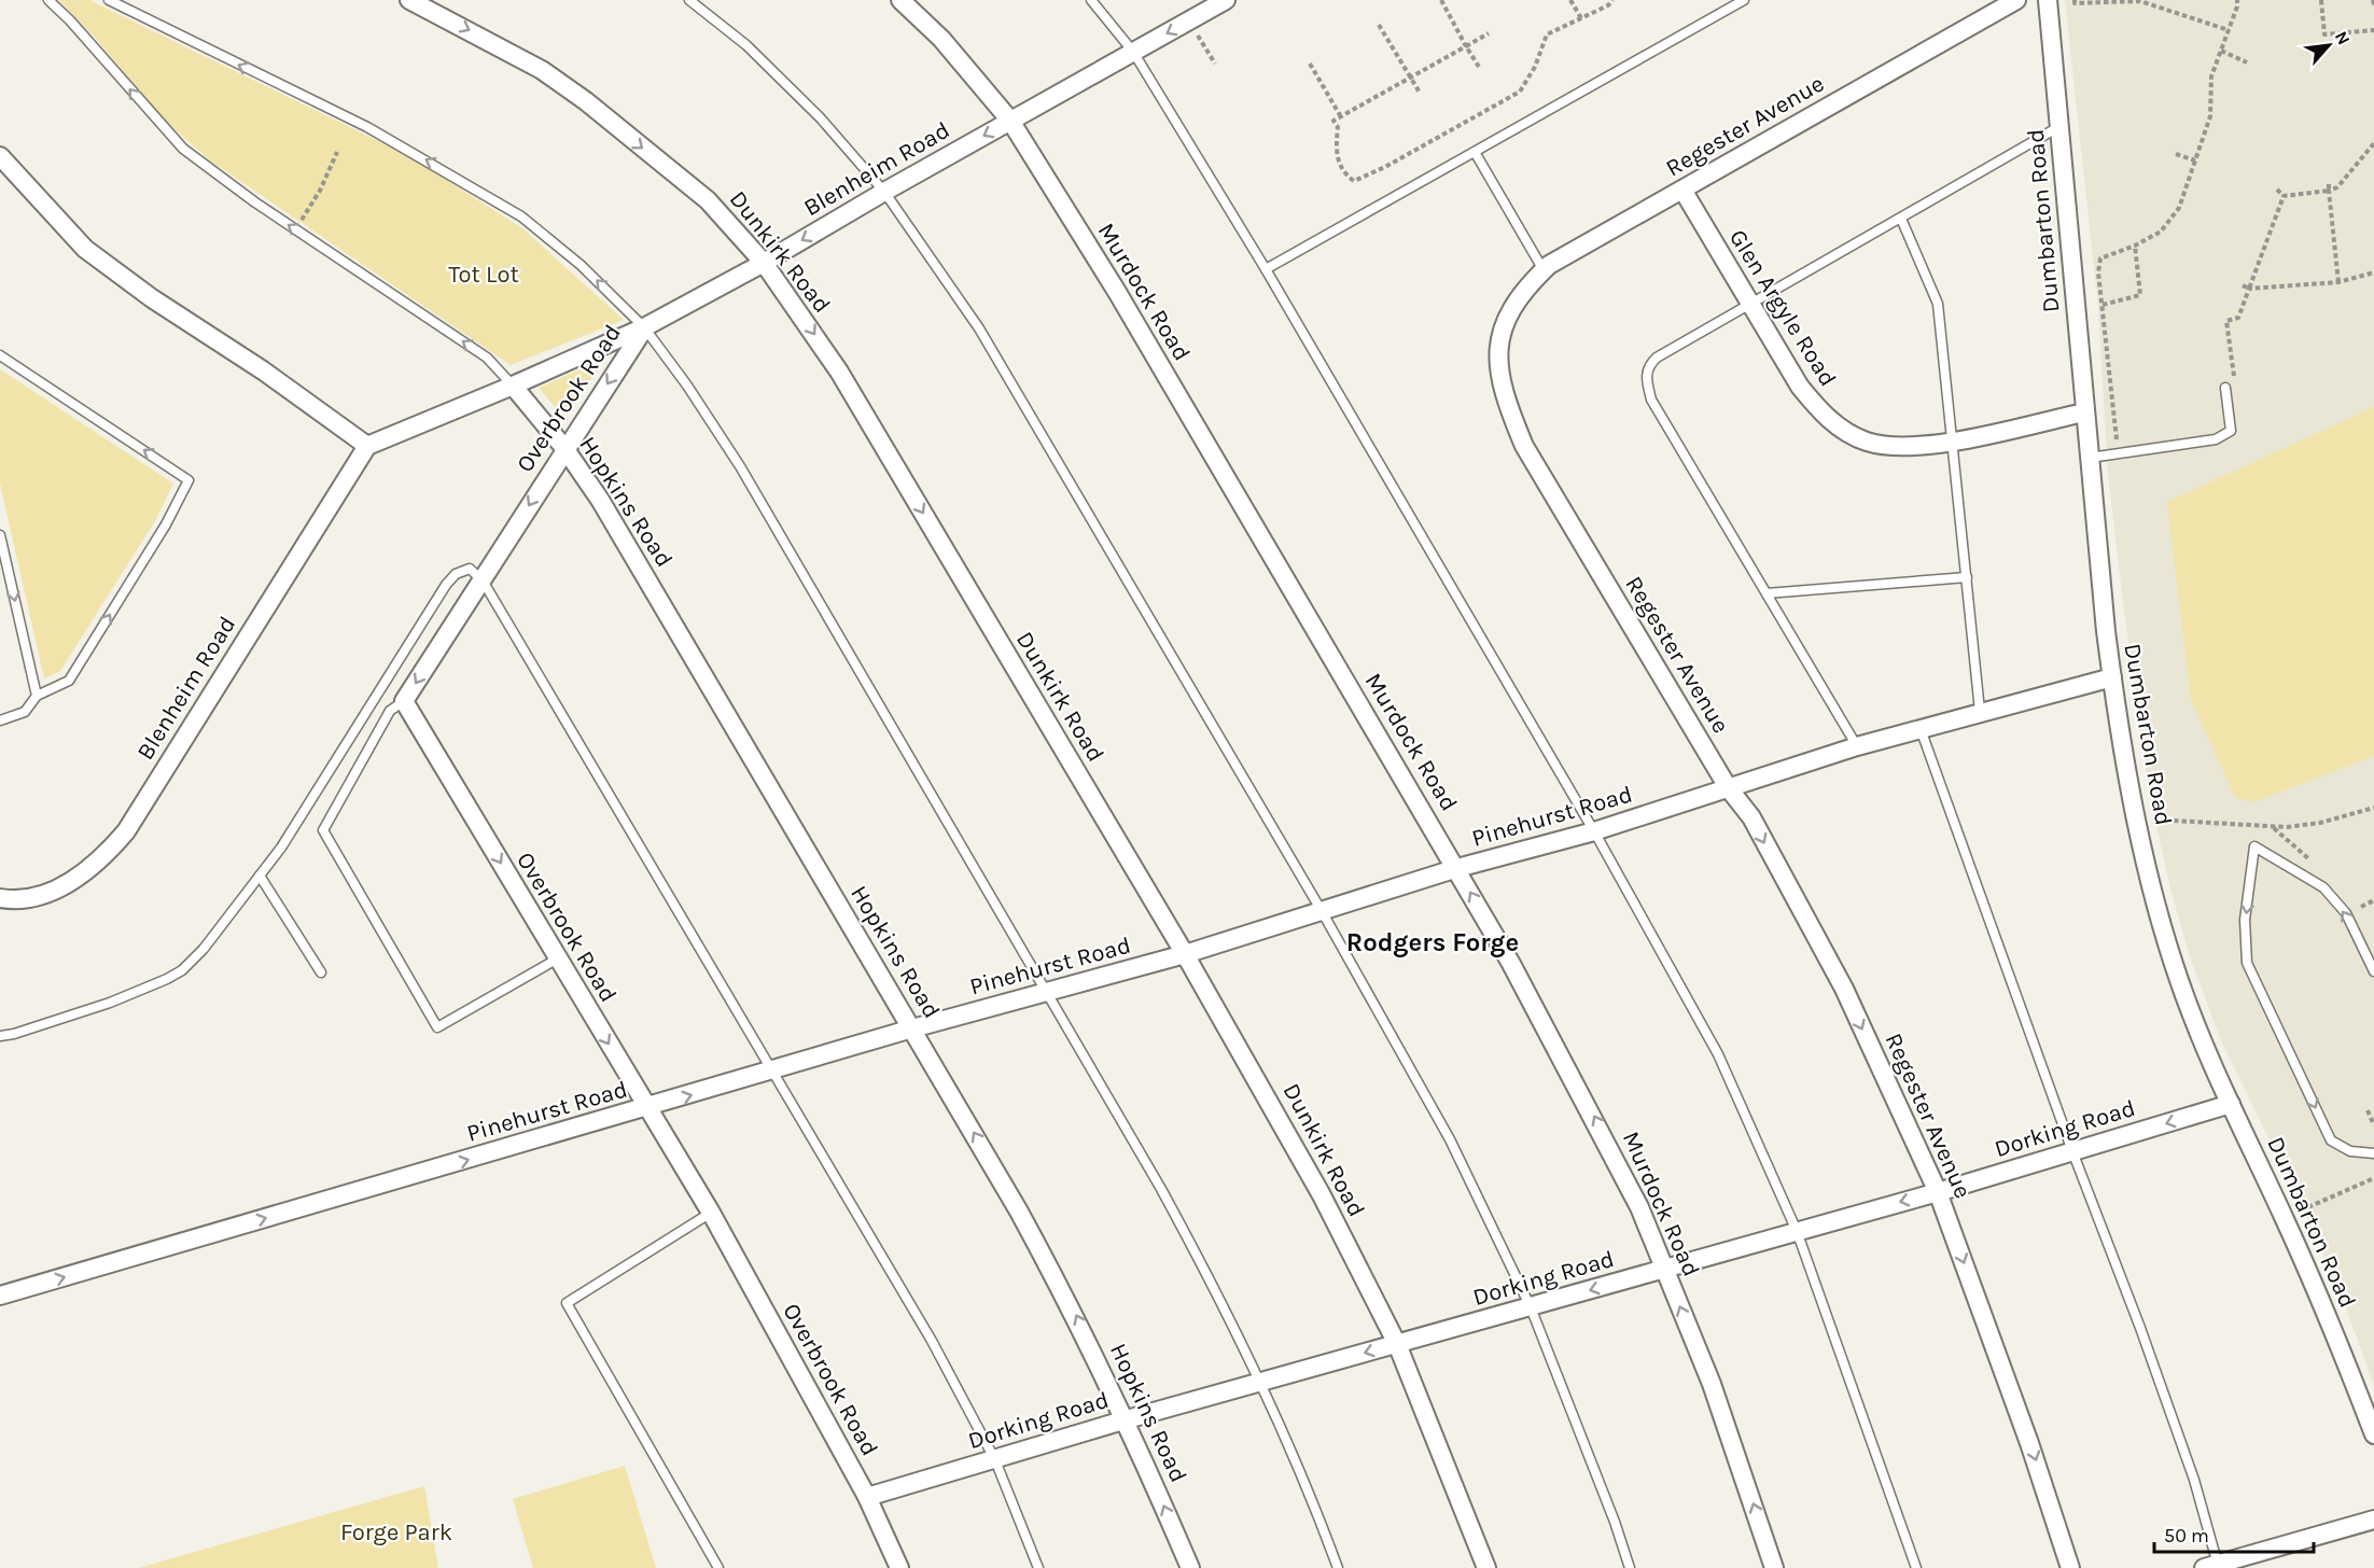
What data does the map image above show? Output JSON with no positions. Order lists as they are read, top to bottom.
{
  "streets": {
    "street": [
      "Regester Avenue",
      "Blenheim Road",
      "Dumbarton Road",
      "Dunkirk Road",
      "Murdock Road",
      "Glen Argyle Road",
      "Overbrook Road",
      "Hopkins Road",
      "Pinehurst Road",
      "Dorking Road"
    ]
  },
  "crossings": [
    ["Regester Avenue", "Glen Argyle Road"],
    ["Regester Avenue", "Pinehurst Road"],
    ["Regester Avenue", "Dorking Road"],
    ["Blenheim Road", "Dunkirk Road"],
    ["Blenheim Road", "Murdock Road"],
    ["Blenheim Road", "Overbrook Road"],
    ["Blenheim Road", "Hopkins Road"],
    ["Dumbarton Road", "Glen Argyle Road"],
    ["Dumbarton Road", "Pinehurst Road"],
    ["Dumbarton Road", "Dorking Road"],
    ["Dunkirk Road", "Pinehurst Road"],
    ["Dunkirk Road", "Dorking Road"],
    ["Murdock Road", "Pinehurst Road"],
    ["Murdock Road", "Dorking Road"],
    ["Overbrook Road", "Hopkins Road"],
    ["Overbrook Road", "Pinehurst Road"],
    ["Overbrook Road", "Dorking Road"],
    ["Hopkins Road", "Pinehurst Road"],
    ["Hopkins Road", "Dorking Road"]
  ],
  "one_way": [
    "Regester Avenue",
    "Dunkirk Road",
    "Murdock Road",
    "Overbrook Road",
    "Hopkins Road",
    "Pinehurst Road",
    "Dorking Road"
  ],
  "districts": ["Rodgers Forge"],
  "parks": ["Tot Lot", "Forge Park"],
  "scale_bar": "50 m",
  "north": "top right"
}
